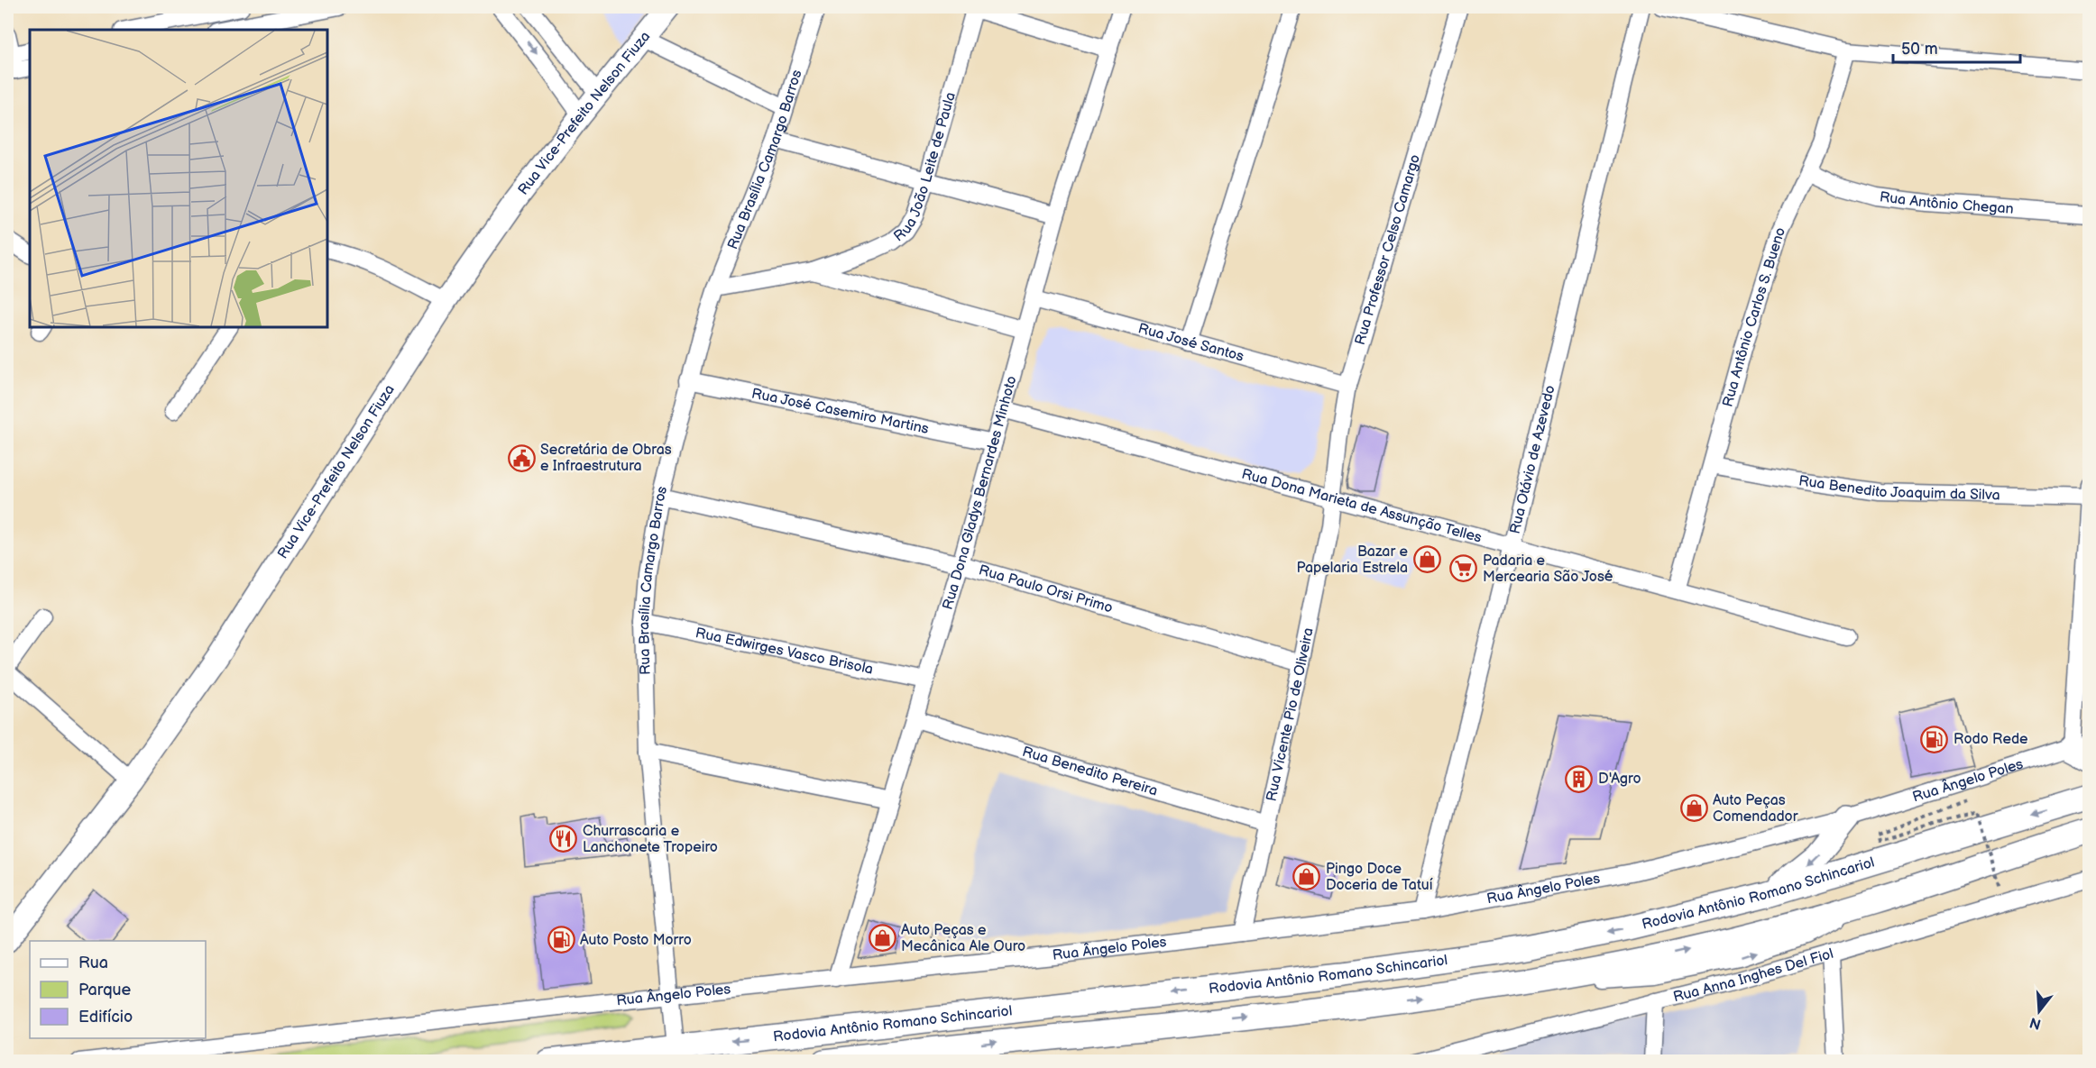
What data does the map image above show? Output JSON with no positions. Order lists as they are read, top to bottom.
{
  "streets": {
    "highway": ["Rodovia Antônio Romano Schincariol"],
    "main road": ["Rua Vice-Prefeito Nelson Fiuza"],
    "street": [
      "Rua Brasília Camargo Barros",
      "Rua João Leite de Paula",
      "Rua Antônio Chegan",
      "Rua Professor Celso Camargo",
      "Rua Antônio Carlos S. Bueno",
      "Rua José Santos",
      "Rua José Casemiro Martins",
      "Rua Otávio de Azevedo",
      "Rua Benedito Joaquim da Silva",
      "Rua Dona Gladys Bernardes Minhoto",
      "Rua Dona Marieta de Assunção Telles",
      "Rua Paulo Orsi Primo",
      "Rua Edwirges Vasco Brisola",
      "Rua Vicente Pio de Oliveira",
      "Rua Benedito Pereira",
      "Rua Ângelo Poles",
      "Rua Anna Inghes Del Fiol"
    ]
  },
  "crossings": [
    ["Rua Brasília Camargo Barros", "Rua João Leite de Paula"],
    ["Rua Brasília Camargo Barros", "Rua José Casemiro Martins"],
    ["Rua Brasília Camargo Barros", "Rua Paulo Orsi Primo"],
    ["Rua Brasília Camargo Barros", "Rua Edwirges Vasco Brisola"],
    ["Rua Brasília Camargo Barros", "Rua Ângelo Poles"],
    ["Rua Brasília Camargo Barros", "Rodovia Antônio Romano Schincariol"],
    ["Rua João Leite de Paula", "Rua Dona Gladys Bernardes Minhoto"],
    ["Rua Antônio Chegan", "Rua Antônio Carlos S. Bueno"],
    ["Rua Professor Celso Camargo", "Rua José Santos"],
    ["Rua Professor Celso Camargo", "Rua Dona Marieta de Assunção Telles"],
    ["Rua Professor Celso Camargo", "Rua Vicente Pio de Oliveira"],
    ["Rua Antônio Carlos S. Bueno", "Rua Benedito Joaquim da Silva"],
    ["Rua Antônio Carlos S. Bueno", "Rua Dona Marieta de Assunção Telles"],
    ["Rua José Santos", "Rua Dona Gladys Bernardes Minhoto"],
    ["Rua José Casemiro Martins", "Rua Dona Gladys Bernardes Minhoto"],
    ["Rua Otávio de Azevedo", "Rua Dona Marieta de Assunção Telles"],
    ["Rua Otávio de Azevedo", "Rua Ângelo Poles"],
    ["Rua Dona Gladys Bernardes Minhoto", "Rua Dona Marieta de Assunção Telles"],
    ["Rua Dona Gladys Bernardes Minhoto", "Rua Paulo Orsi Primo"],
    ["Rua Dona Gladys Bernardes Minhoto", "Rua Edwirges Vasco Brisola"],
    ["Rua Dona Gladys Bernardes Minhoto", "Rua Benedito Pereira"],
    ["Rua Dona Gladys Bernardes Minhoto", "Rua Ângelo Poles"],
    ["Rua Dona Marieta de Assunção Telles", "Rua Vicente Pio de Oliveira"],
    ["Rua Paulo Orsi Primo", "Rua Vicente Pio de Oliveira"],
    ["Rua Vicente Pio de Oliveira", "Rua Benedito Pereira"],
    ["Rua Vicente Pio de Oliveira", "Rua Ângelo Poles"]
  ],
  "places": {
    "public building": ["Secretária de Obras e Infraestrutura"],
    "shop": [
      "Bazar e Papelaria Estrela",
      "Auto Peças Comendador",
      "Pingo Doce Doceria de Tatuí",
      "Auto Peças e Mecânica Ale Ouro"
    ],
    "supermarket": ["Padaria e Mercearia São José"],
    "fuel station": ["Rodo Rede", "Auto Posto Morro"],
    "building": ["D'Agro"],
    "restaurant": ["Churrascaria e Lanchonete Tropeiro"]
  },
  "legend": ["Rua", "Parque", "Edifício"],
  "scale_bar": "50 m",
  "north": "bottom"
}
